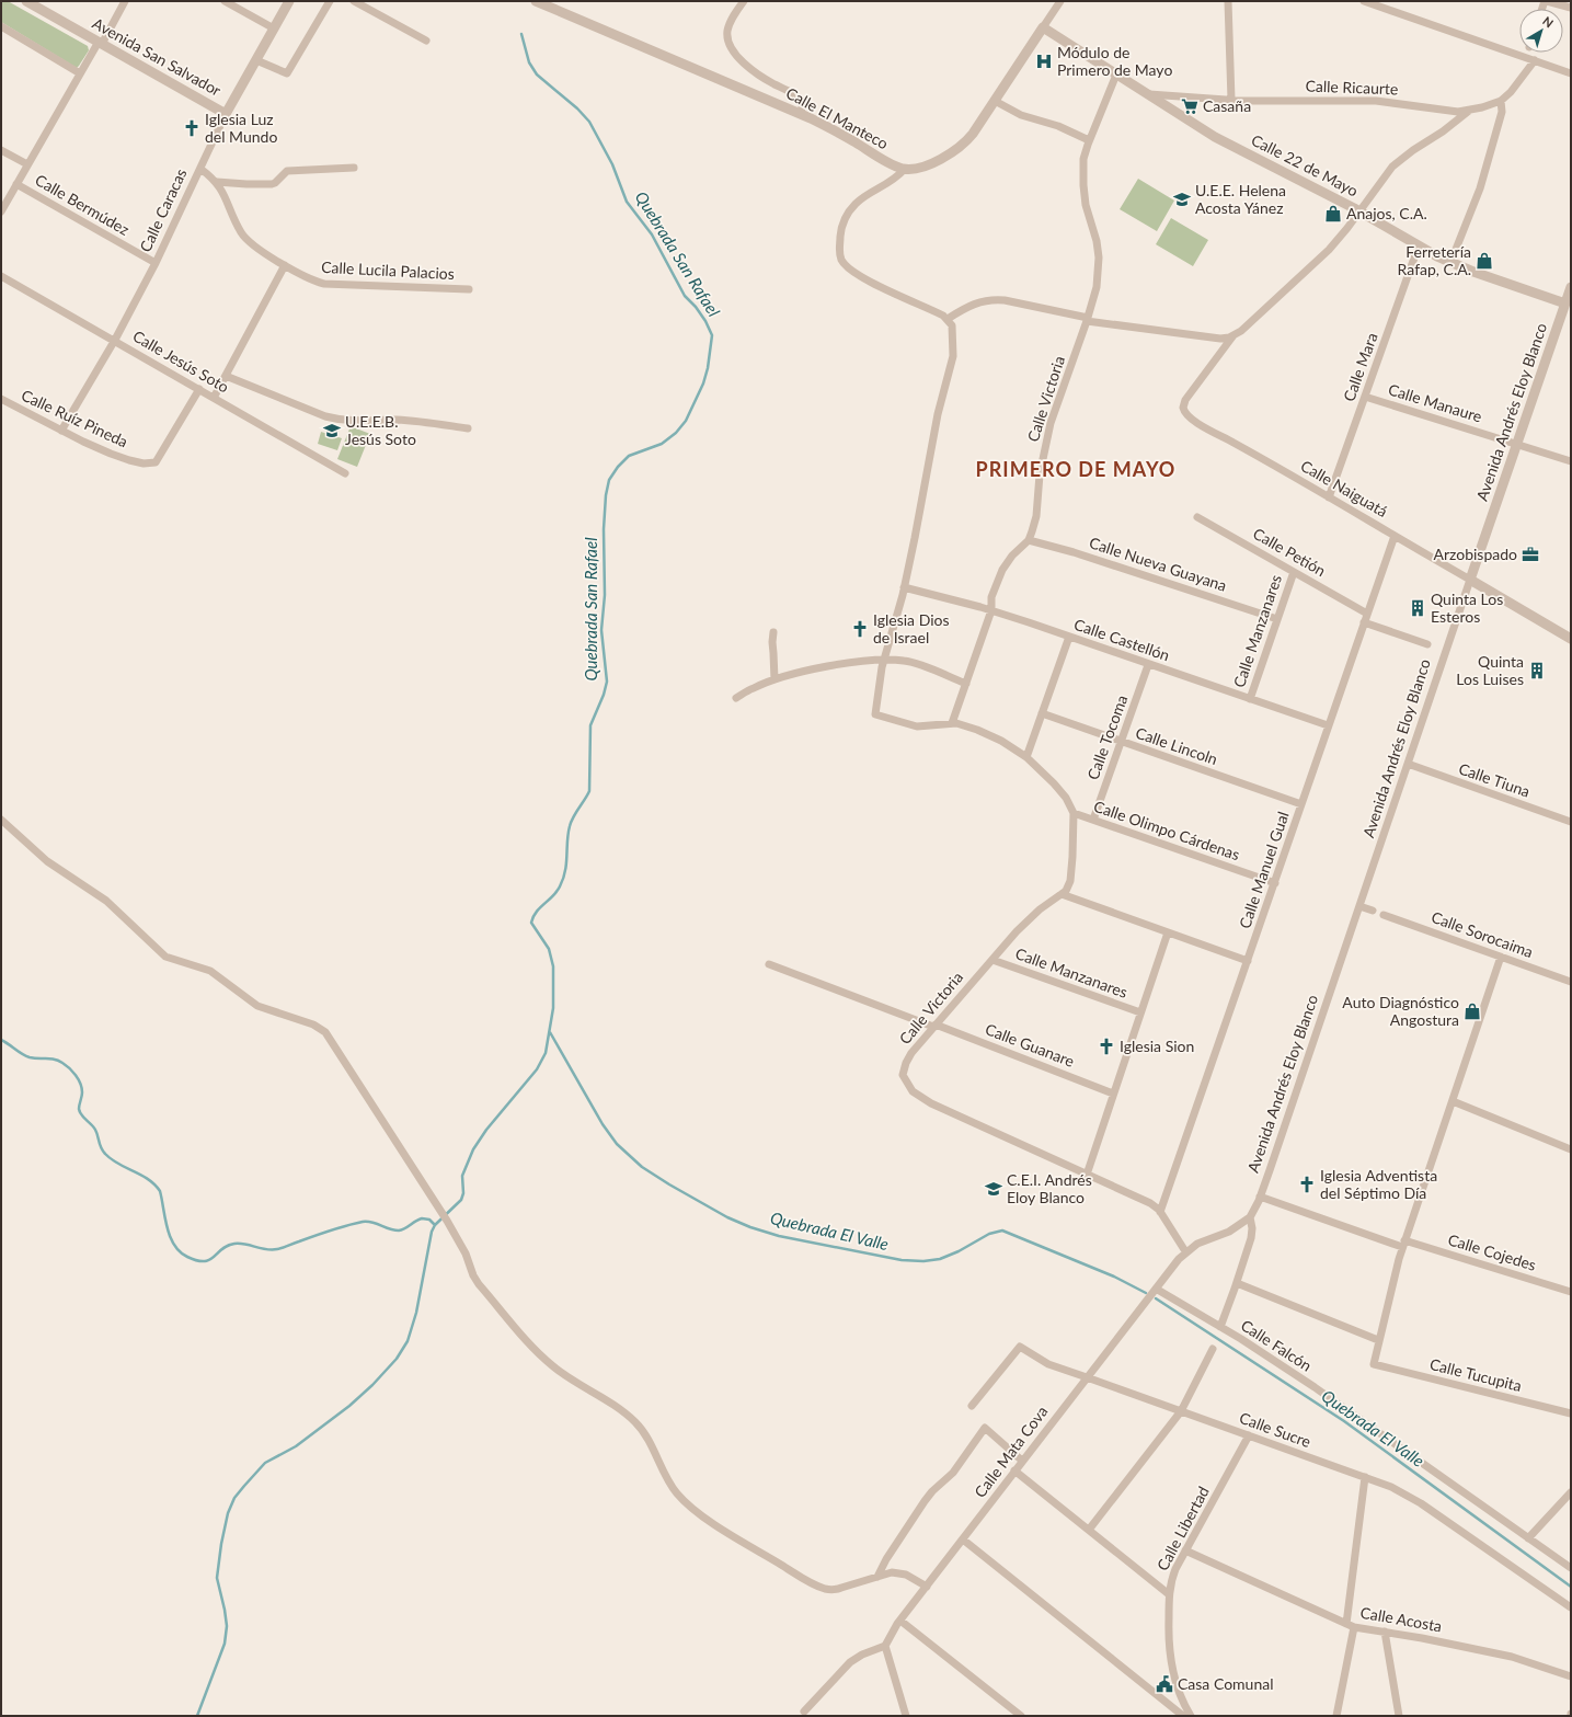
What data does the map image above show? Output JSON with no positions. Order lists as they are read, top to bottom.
{
  "streets": {
    "street": [
      "Avenida San Salvador",
      "Calle Ricaurte",
      "Calle El Manteco",
      "Calle 22 de Mayo",
      "Calle Bermúdez",
      "Calle Caracas",
      "Calle Lucila Palacios",
      "Calle Jesús Soto",
      "Calle Mara",
      "Calle Victoria",
      "Calle Manaure",
      "Avenida Andrés Eloy Blanco",
      "Calle Ruíz Pineda",
      "Calle Naiguatá",
      "Calle Petión",
      "Calle Nueva Guayana",
      "Calle Manzanares",
      "Calle Castellón",
      "Calle Tocoma",
      "Calle Lincoln",
      "Calle Tiuna",
      "Calle Olimpo Cárdenas",
      "Calle Manuel Gual",
      "Calle Sorocaima",
      "Calle Guanare",
      "Calle Cojedes",
      "Calle Falcón",
      "Calle Tucupita",
      "Calle Sucre",
      "Calle Mata Cova",
      "Calle Libertad",
      "Calle Acosta"
    ]
  },
  "crossings": [
    ["Avenida San Salvador", "Calle Caracas"],
    ["Calle Ricaurte", "Calle 22 de Mayo"],
    ["Calle 22 de Mayo", "Calle Mara"],
    ["Calle 22 de Mayo", "Calle Victoria"],
    ["Calle 22 de Mayo", "Avenida Andrés Eloy Blanco"],
    ["Calle Bermúdez", "Calle Caracas"],
    ["Calle Caracas", "Calle Lucila Palacios"],
    ["Calle Caracas", "Calle Jesús Soto"],
    ["Calle Caracas", "Calle Ruíz Pineda"],
    ["Calle Jesús Soto", "Calle Ruíz Pineda"],
    ["Calle Mara", "Calle Manaure"],
    ["Calle Mara", "Calle Naiguatá"],
    ["Calle Victoria", "Calle Nueva Guayana"],
    ["Calle Victoria", "Calle Manzanares"],
    ["Calle Victoria", "Calle Castellón"],
    ["Calle Victoria", "Calle Olimpo Cárdenas"],
    ["Calle Victoria", "Calle Manuel Gual"],
    ["Calle Victoria", "Calle Guanare"],
    ["Calle Victoria", "Calle Mata Cova"],
    ["Calle Manaure", "Avenida Andrés Eloy Blanco"],
    ["Avenida Andrés Eloy Blanco", "Calle Naiguatá"],
    ["Avenida Andrés Eloy Blanco", "Calle Tiuna"],
    ["Avenida Andrés Eloy Blanco", "Calle Cojedes"],
    ["Avenida Andrés Eloy Blanco", "Calle Mata Cova"],
    ["Calle Naiguatá", "Calle Manuel Gual"],
    ["Calle Petión", "Calle Manzanares"],
    ["Calle Petión", "Calle Manuel Gual"],
    ["Calle Nueva Guayana", "Calle Manzanares"],
    ["Calle Manzanares", "Calle Castellón"],
    ["Calle Castellón", "Calle Tocoma"],
    ["Calle Castellón", "Calle Manuel Gual"],
    ["Calle Tocoma", "Calle Lincoln"],
    ["Calle Tocoma", "Calle Olimpo Cárdenas"],
    ["Calle Lincoln", "Calle Manuel Gual"],
    ["Calle Olimpo Cárdenas", "Calle Manuel Gual"],
    ["Calle Falcón", "Calle Mata Cova"],
    ["Calle Sucre", "Calle Mata Cova"],
    ["Calle Sucre", "Calle Libertad"],
    ["Calle Libertad", "Calle Acosta"]
  ],
  "districts": ["PRIMERO DE MAYO"],
  "water": ["Quebrada San Rafael", "Quebrada El Valle"],
  "places": {
    "hospital": ["Módulo de Primero de Mayo"],
    "supermarket": ["Casaña"],
    "church": [
      "Iglesia Luz del Mundo",
      "Iglesia Dios de Israel",
      "Iglesia Sion",
      "Iglesia Adventista del Séptimo Día"
    ],
    "school or university": ["U.E.E. Helena Acosta Yánez", "U.E.E.B. Jesús Soto", "C.E.I. Andrés Eloy Blanco"],
    "shop": ["Anajos, C.A.", "Ferretería Rafap, C.A.", "Auto Diagnóstico Angostura"],
    "office": ["Arzobispado"],
    "building": ["Quinta Los Esteros", "Quinta Los Luises"],
    "public building": ["Casa Comunal"]
  },
  "north": "top right"
}
